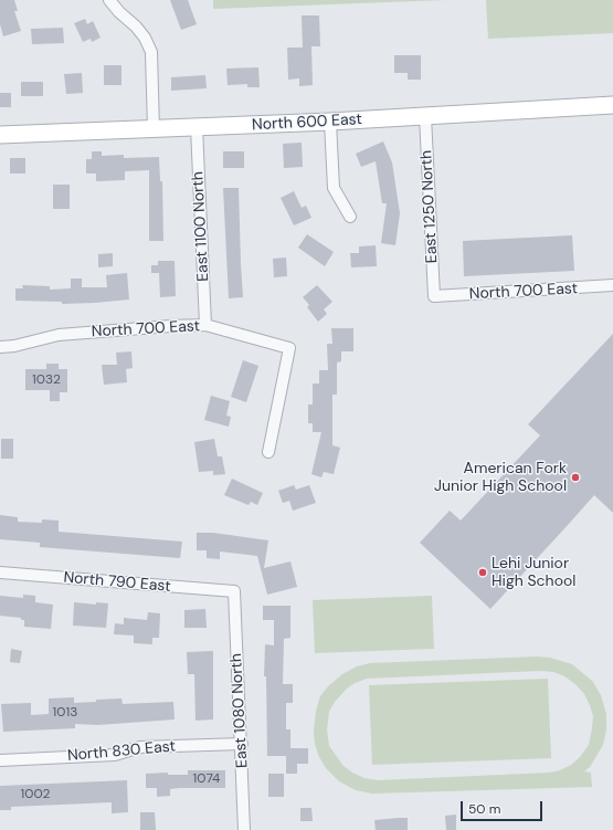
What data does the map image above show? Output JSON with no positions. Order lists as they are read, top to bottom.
{
  "streets": {
    "street": [
      "North 600 East",
      "East 1250 North",
      "East 1100 North",
      "North 700 East",
      "North 790 East",
      "East 1080 North",
      "North 830 East"
    ]
  },
  "crossings": [
    ["North 600 East", "East 1250 North"],
    ["North 600 East", "East 1100 North"],
    ["East 1250 North", "North 700 East"],
    ["East 1100 North", "North 700 East"],
    ["North 790 East", "East 1080 North"],
    ["East 1080 North", "North 830 East"]
  ],
  "places": ["American Fork Junior High School", "Lehi Junior High School"],
  "house_numbers": [
    "1032",
    "1013",
    "1074",
    "1002"
  ],
  "scale_bar": "50 m"
}
